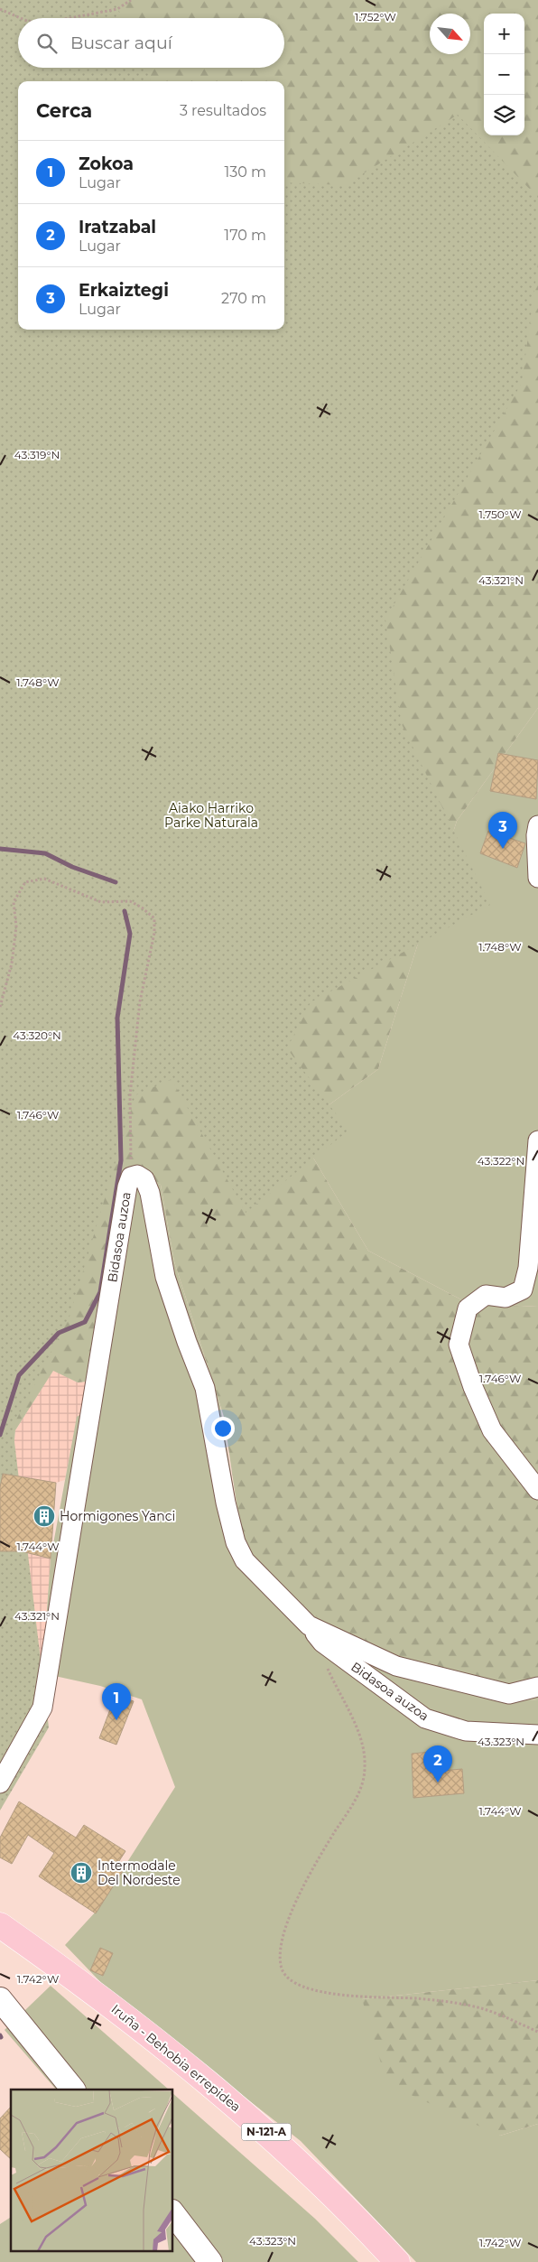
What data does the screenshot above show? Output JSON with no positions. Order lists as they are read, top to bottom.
{
  "streets": {
    "highway": ["Iruña - Behobia errepidea", "N-121-A"],
    "street": ["Bidasoa auzoa"]
  },
  "parks": ["Aiako Harriko Parke Naturala"],
  "places": {
    "building": ["Hormigones Yanci", "Intermodale Del Nordeste"]
  },
  "north": "bottom right",
  "page": {
    "map_buttons": ["+", "−"],
    "search": "Buscar aquí",
    "heading": ["Cerca", "3 resultados"],
    "list": [
      {
        "mark": "1",
        "name": "Zokoa",
        "note": "Lugar",
        "value": "130 m"
      },
      {
        "mark": "2",
        "name": "Iratzabal",
        "note": "Lugar",
        "value": "170 m"
      },
      {
        "mark": "3",
        "name": "Erkaiztegi",
        "note": "Lugar",
        "value": "270 m"
      }
    ],
    "pins": ["3", "1", "2"]
  },
  "coordinates": [
    "1.752°W",
    "43.319°N",
    "1.750°W",
    "43.321°N",
    "1.748°W",
    "43.320°N",
    "1.746°W",
    "43.322°N",
    "1.744°W",
    "43.323°N",
    "1.742°W"
  ]
}
